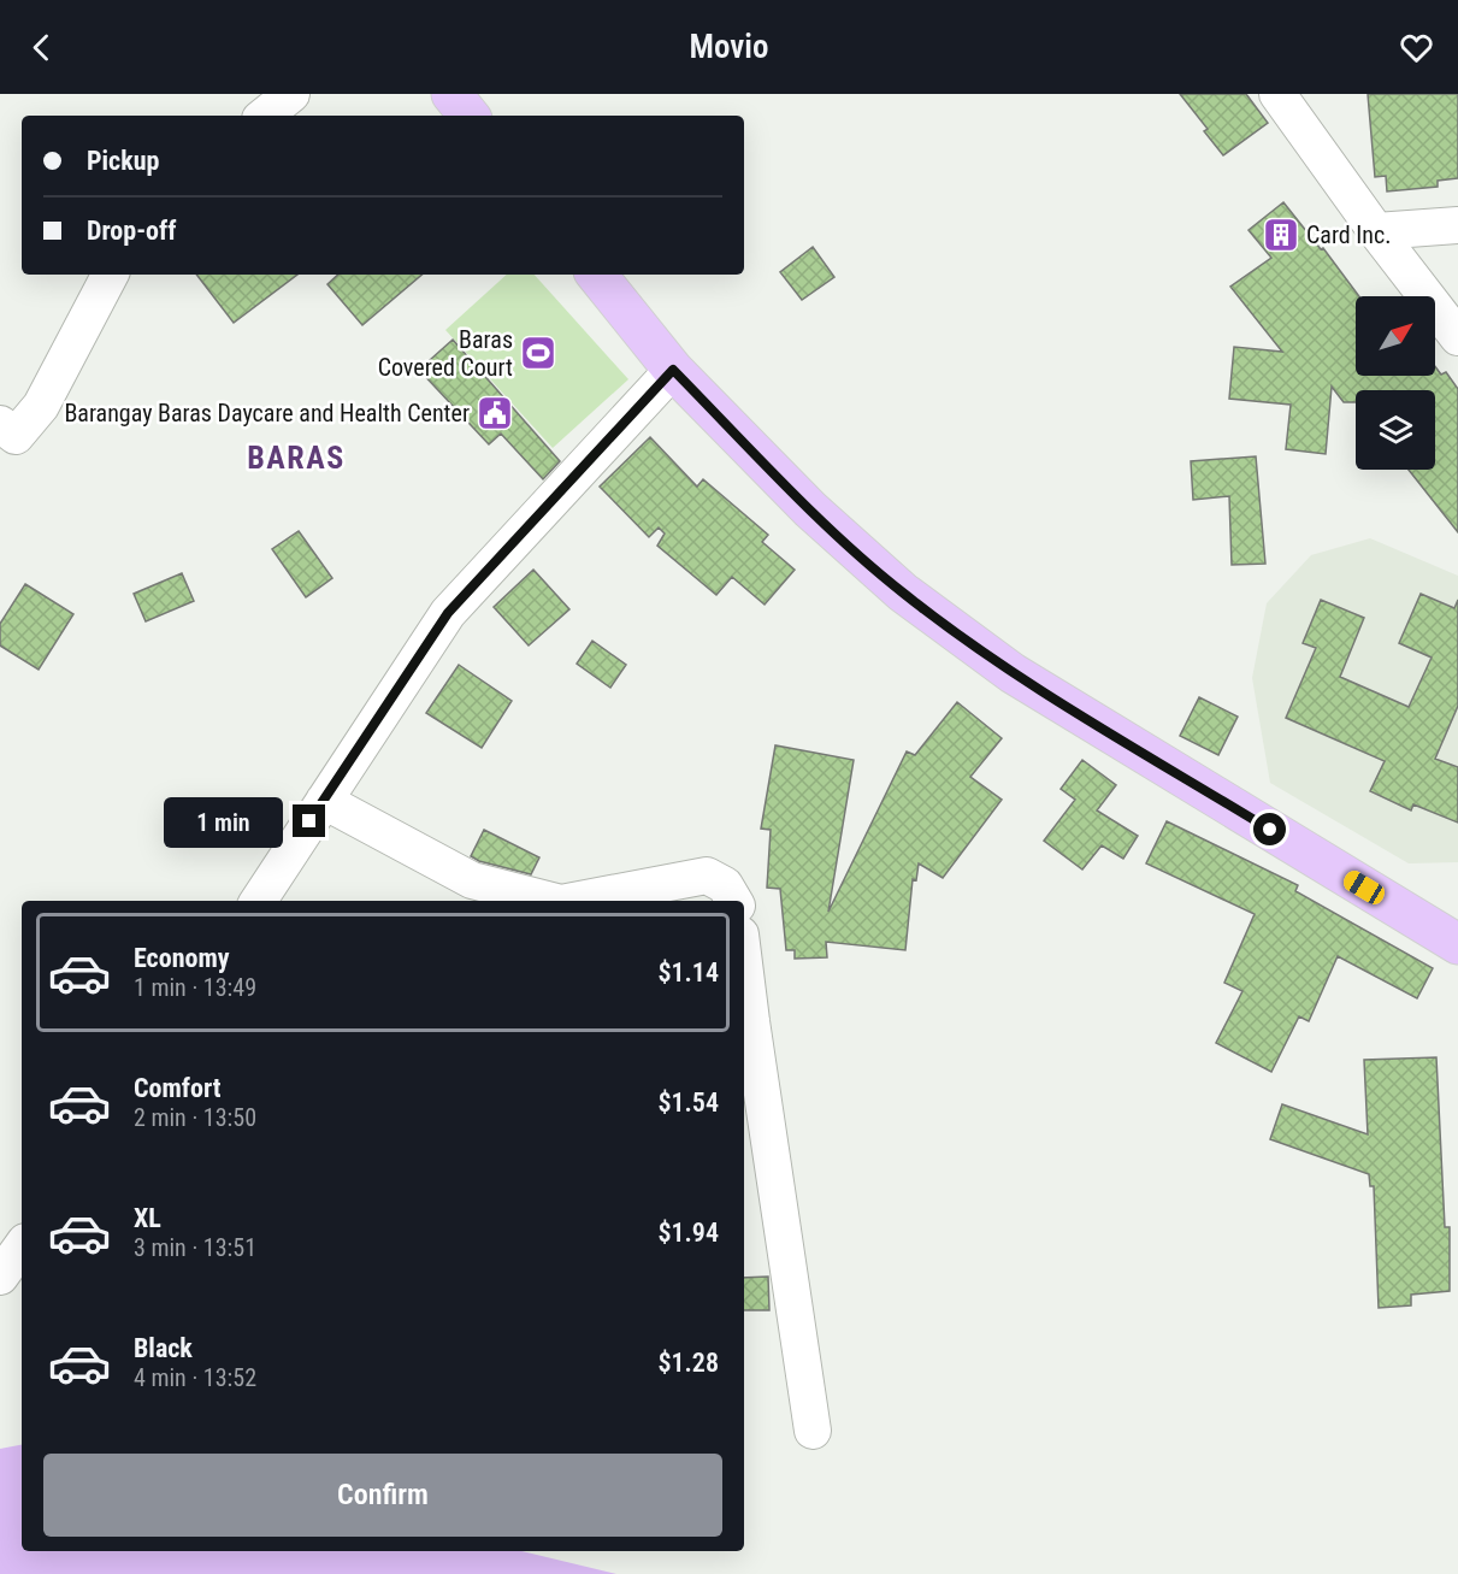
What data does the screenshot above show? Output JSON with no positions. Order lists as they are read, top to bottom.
{
  "districts": ["BARAS"],
  "places": {
    "building": ["Card Inc."],
    "sports": ["Baras Covered Court"],
    "public building": ["Barangay Baras Daycare and Health Center"]
  },
  "north": "top right",
  "page": {
    "header": "Movio",
    "banner": ["Pickup", "Drop-off"],
    "bubble": "1 min",
    "list": [
      {
        "name": "Economy",
        "note": "1 min · 13:49",
        "value": "$1.14"
      },
      {
        "name": "Comfort",
        "note": "2 min · 13:50",
        "value": "$1.54"
      },
      {
        "name": "XL",
        "note": "3 min · 13:51",
        "value": "$1.94"
      },
      {
        "name": "Black",
        "note": "4 min · 13:52",
        "value": "$1.28"
      }
    ],
    "buttons": "Confirm"
  }
}
